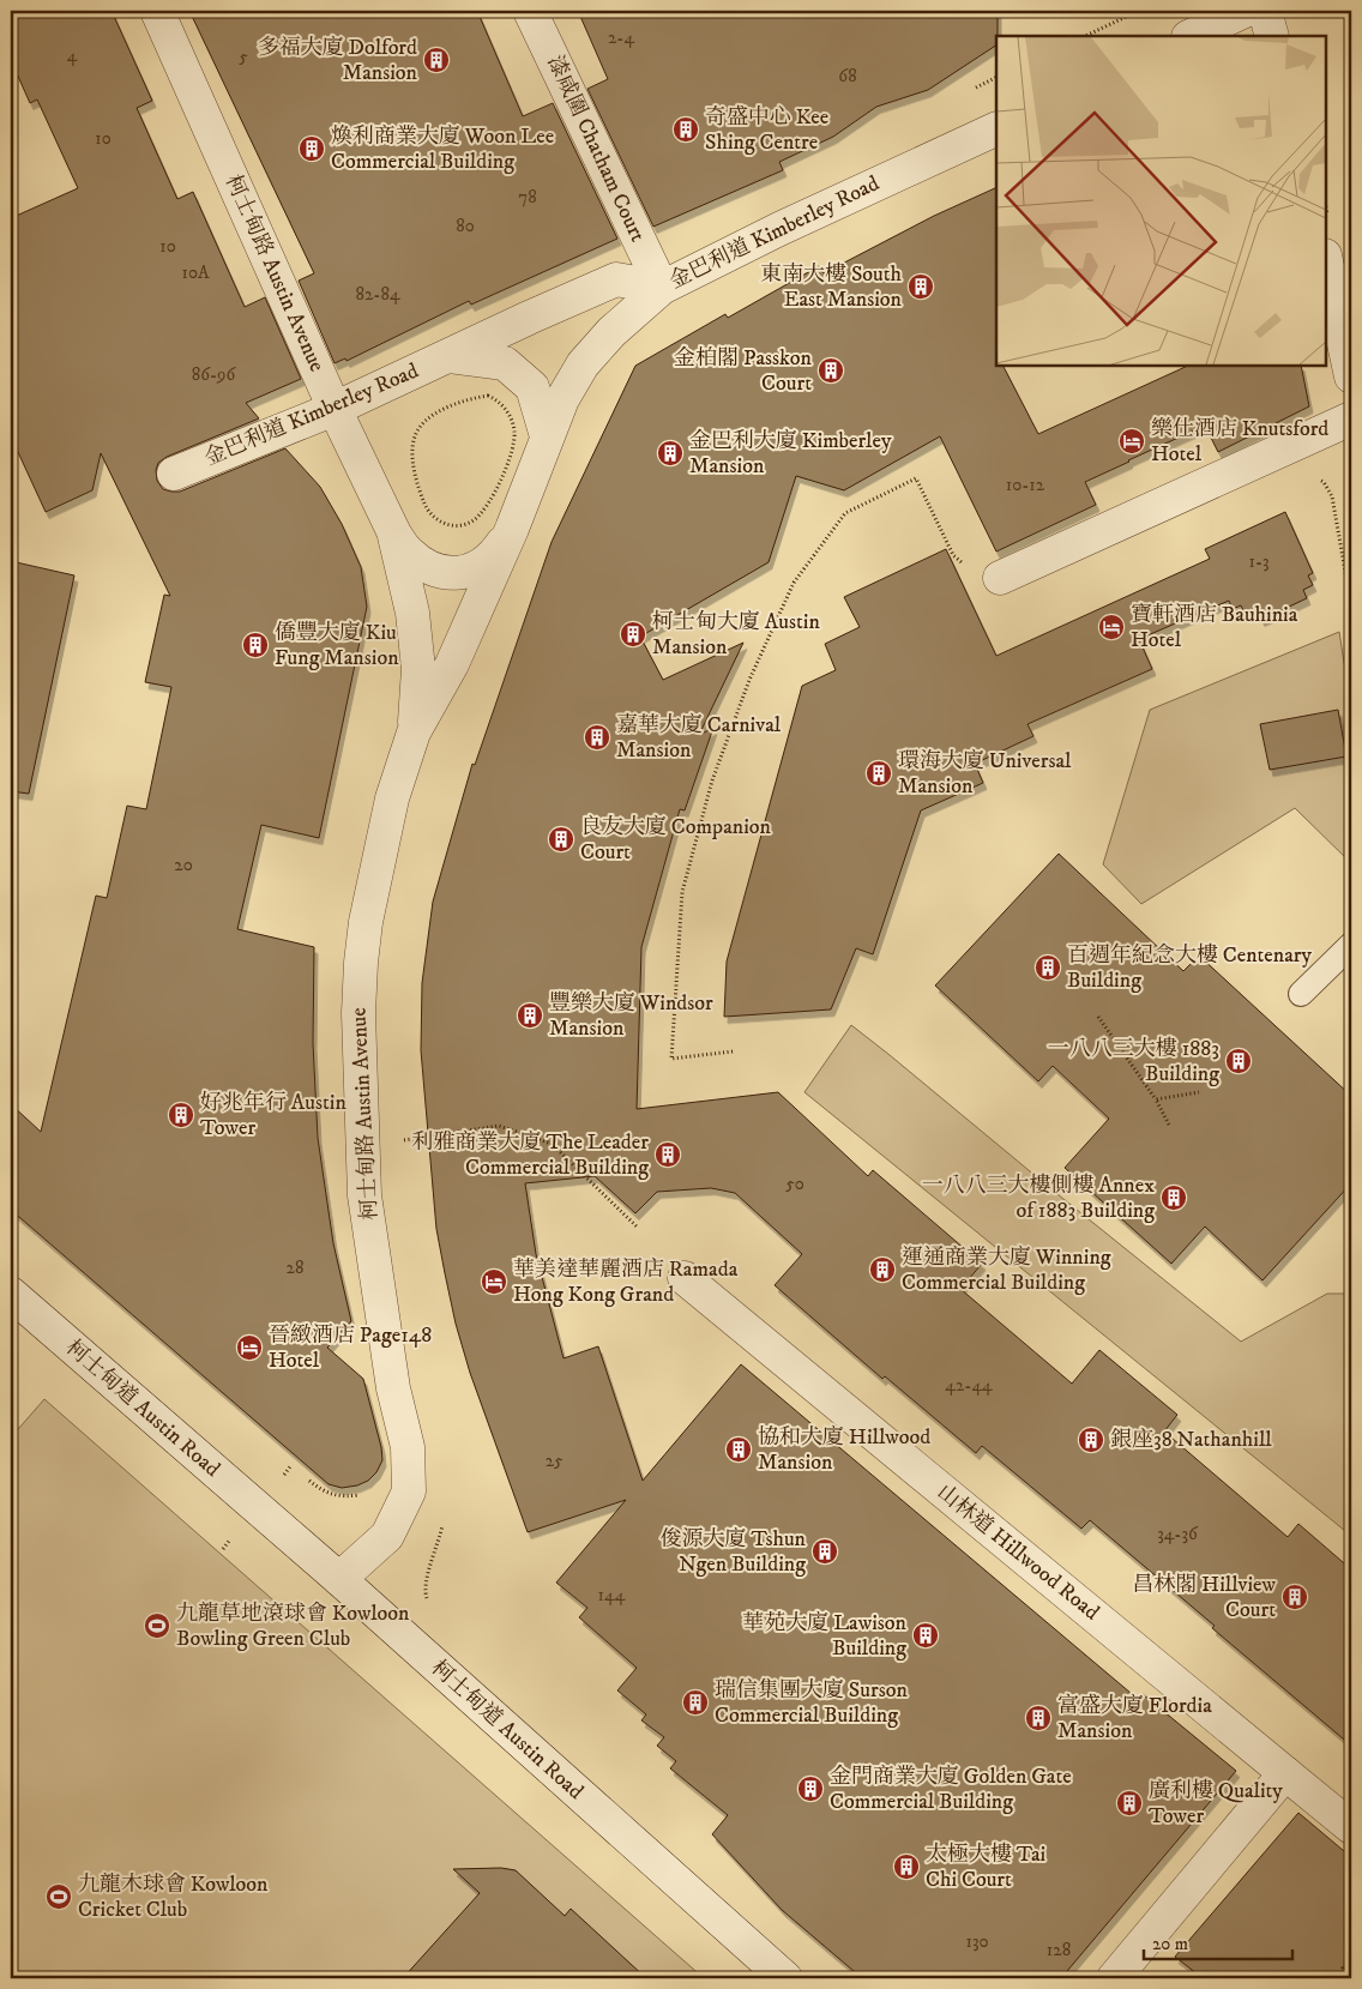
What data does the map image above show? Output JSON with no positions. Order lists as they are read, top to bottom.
{
  "streets": {
    "street": [
      "漆咸圍 Chatham Court",
      "金巴利道 Kimberley Road",
      "柯士甸路 Austin Avenue",
      "柯士甸道 Austin Road",
      "山林道 Hillwood Road"
    ]
  },
  "crossings": [
    ["漆咸圍 Chatham Court", "金巴利道 Kimberley Road"],
    ["漆咸圍 Chatham Court", "柯士甸路 Austin Avenue"],
    ["金巴利道 Kimberley Road", "柯士甸路 Austin Avenue"],
    ["柯士甸路 Austin Avenue", "柯士甸道 Austin Road"]
  ],
  "places": {
    "building": [
      "多福大廈 Dolford Mansion",
      "奇盛中心 Kee Shing Centre",
      "煥利商業大廈 Woon Lee Commercial Building",
      "東南大樓 South East Mansion",
      "金柏閣 Passkon Court",
      "金巴利大廈 Kimberley Mansion",
      "柯士甸大廈 Austin Mansion",
      "僑豐大廈 Kiu Fung Mansion",
      "嘉華大廈 Carnival Mansion",
      "環海大廈 Universal Mansion",
      "良友大廈 Companion Court",
      "百週年紀念大樓 Centenary Building",
      "豐樂大廈 Windsor Mansion",
      "一八八三大樓 1883 Building",
      "好兆年行 Austin Tower",
      "利雅商業大廈 The Leader Commercial Building",
      "一八八三大樓側樓 Annex of 1883 Building",
      "運通商業大廈 Winning Commercial Building",
      "銀座38 Nathanhill",
      "協和大廈 Hillwood Mansion",
      "俊源大廈 Tshun Ngen Building",
      "昌林閣 Hillview Court",
      "華苑大廈 Lawison Building",
      "瑞信集團大廈 Surson Commercial Building",
      "富盛大廈 Flordia Mansion",
      "金門商業大廈 Golden Gate Commercial Building",
      "廣利樓 Quality Tower",
      "太極大樓 Tai Chi Court"
    ],
    "hotel": [
      "樂仕酒店 Knutsford Hotel",
      "寶軒酒店 Bauhinia Hotel",
      "華美達華麗酒店 Ramada Hong Kong Grand",
      "晉緻酒店 Page148 Hotel"
    ],
    "sports": ["九龍草地滾球會 Kowloon Bowling Green Club", "九龍木球會 Kowloon Cricket Club"]
  },
  "house_numbers": [
    "2-4",
    "4",
    "5",
    "68",
    "10",
    "78",
    "80",
    "10",
    "10A",
    "82-84",
    "86-96",
    "10-12",
    "1-3",
    "20",
    "50",
    "28",
    "42-44",
    "25",
    "34-36",
    "144",
    "130",
    "128"
  ],
  "scale_bar": "20 m"
}
